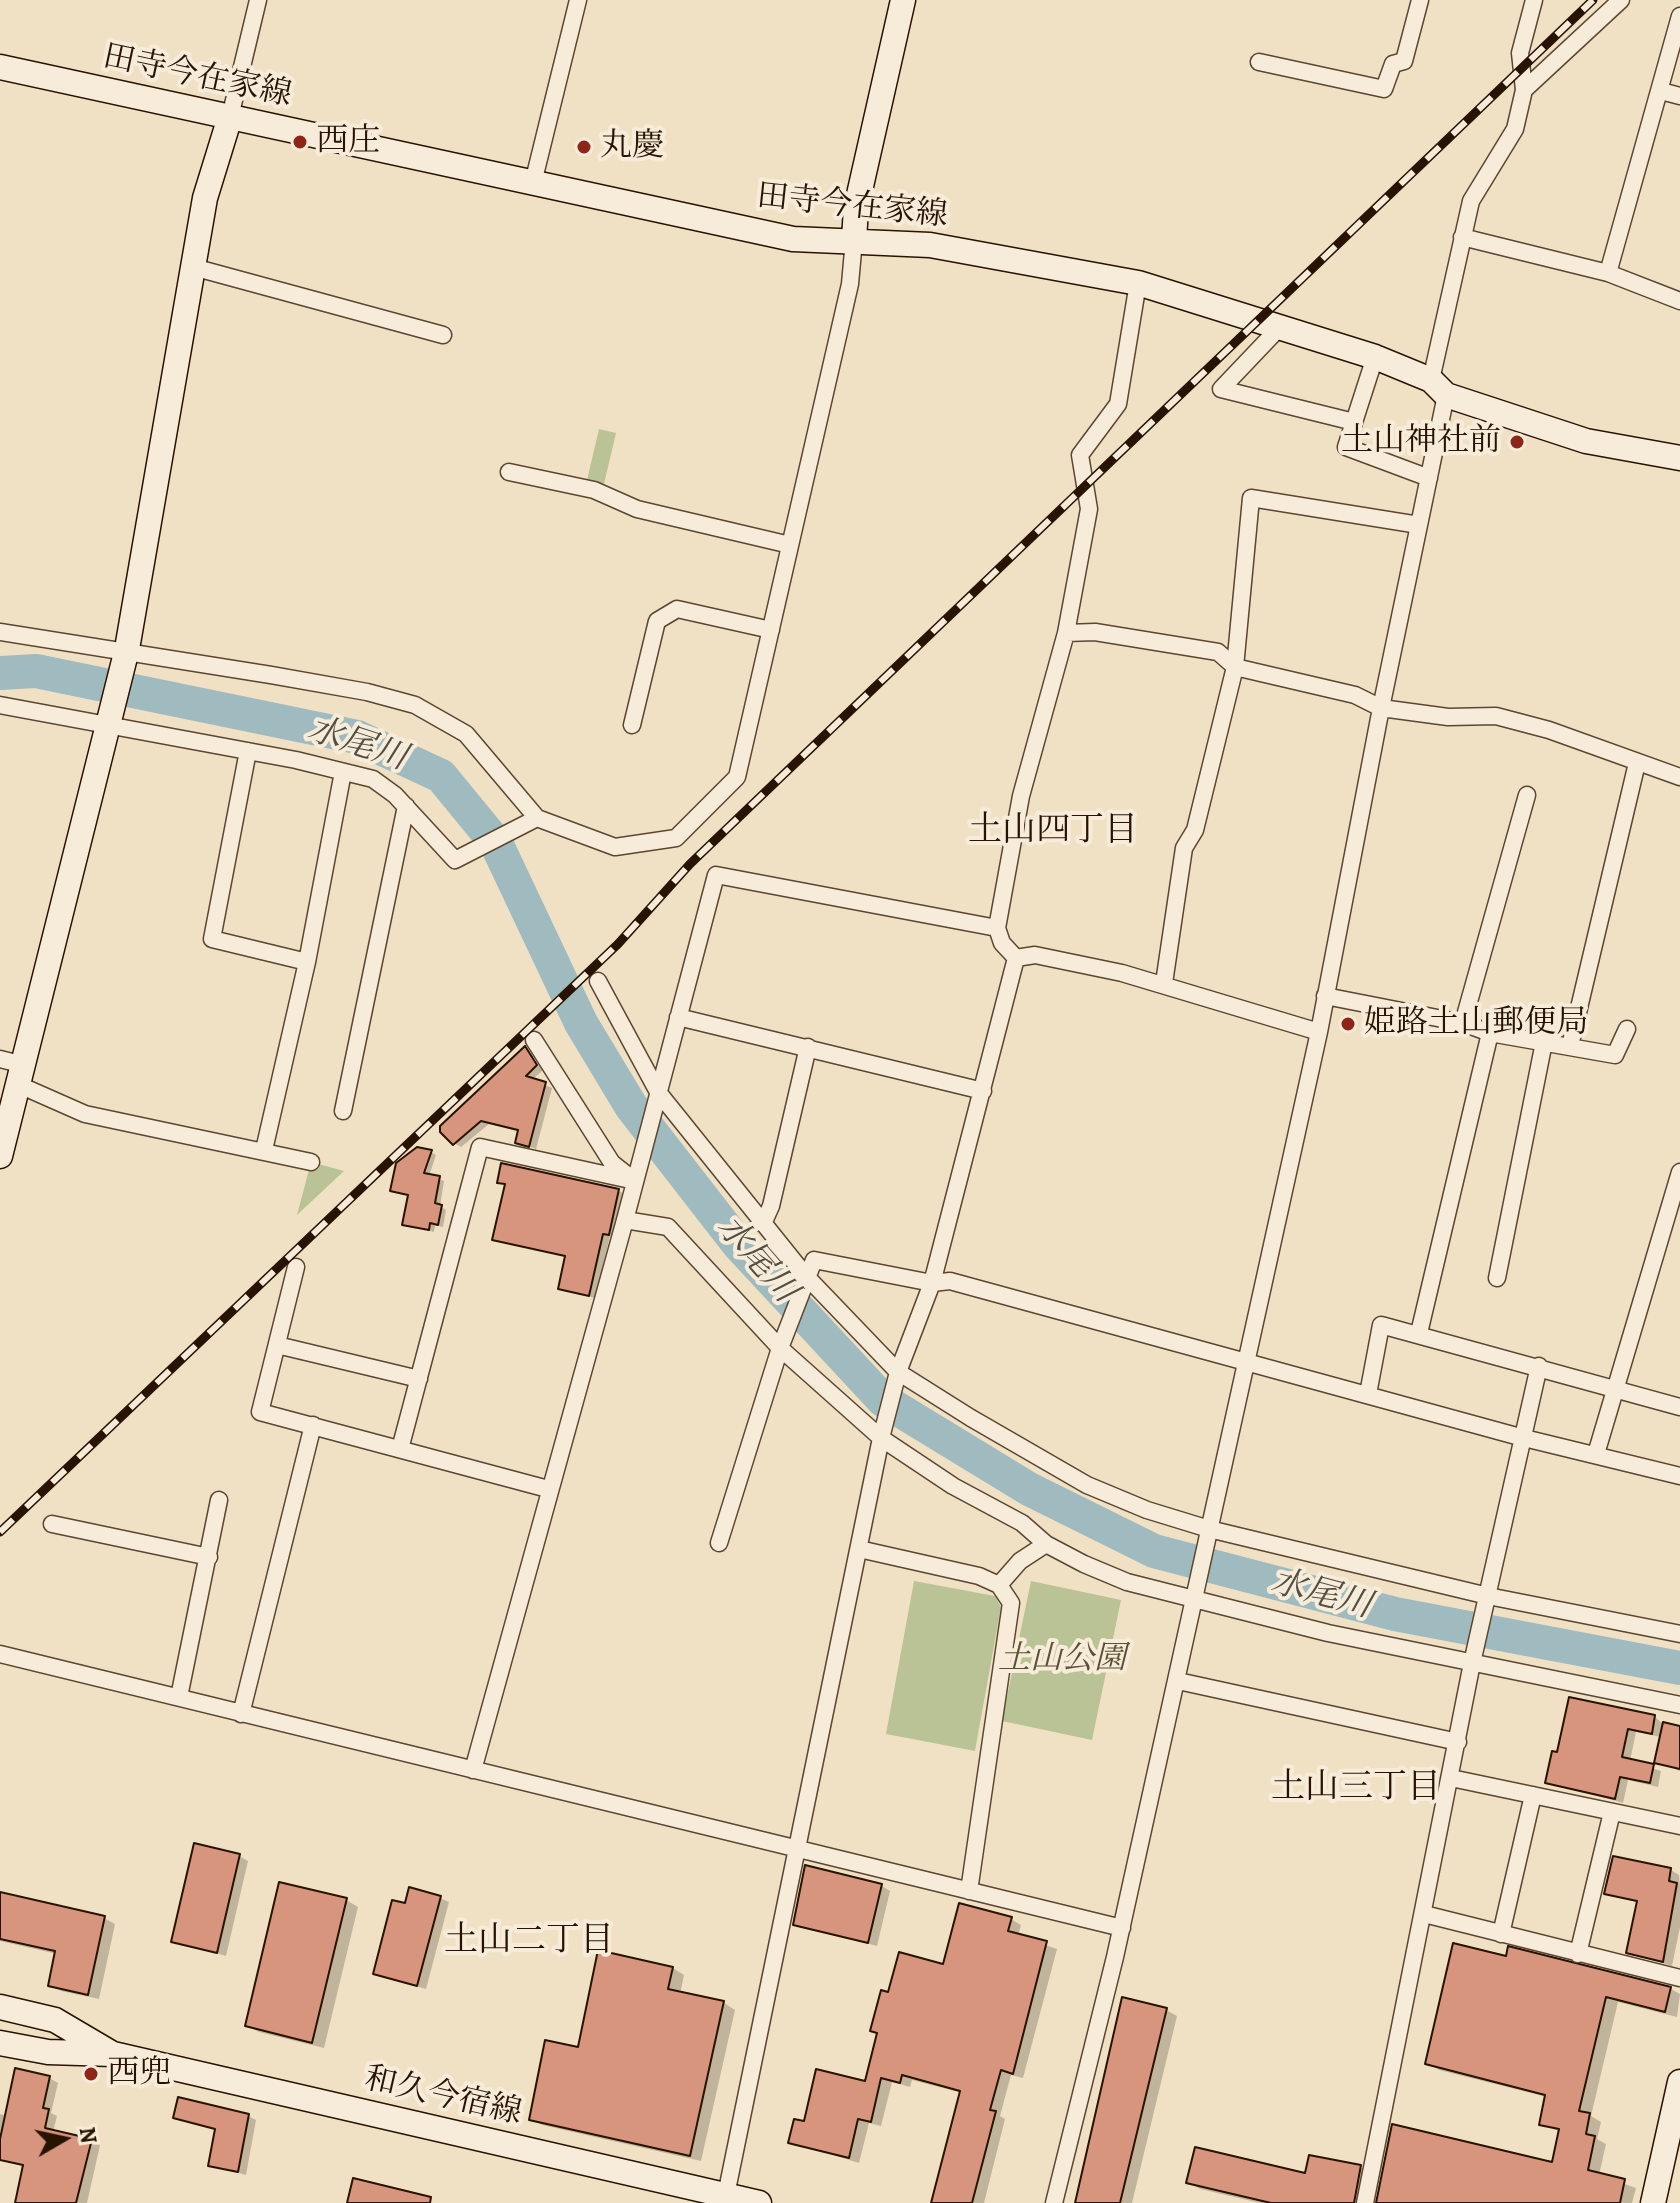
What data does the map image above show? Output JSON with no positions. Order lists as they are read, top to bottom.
{
  "streets": {
    "main road": ["田寺今在家線", "和久今宿線"]
  },
  "districts": ["土山四丁目", "土山三丁目", "土山二丁目"],
  "water": ["水尾川"],
  "parks": ["土山公園"],
  "places": [
    "西庄",
    "丸慶",
    "土山神社前",
    "姫路土山郵便局",
    "西兜"
  ],
  "north": "right"
}
